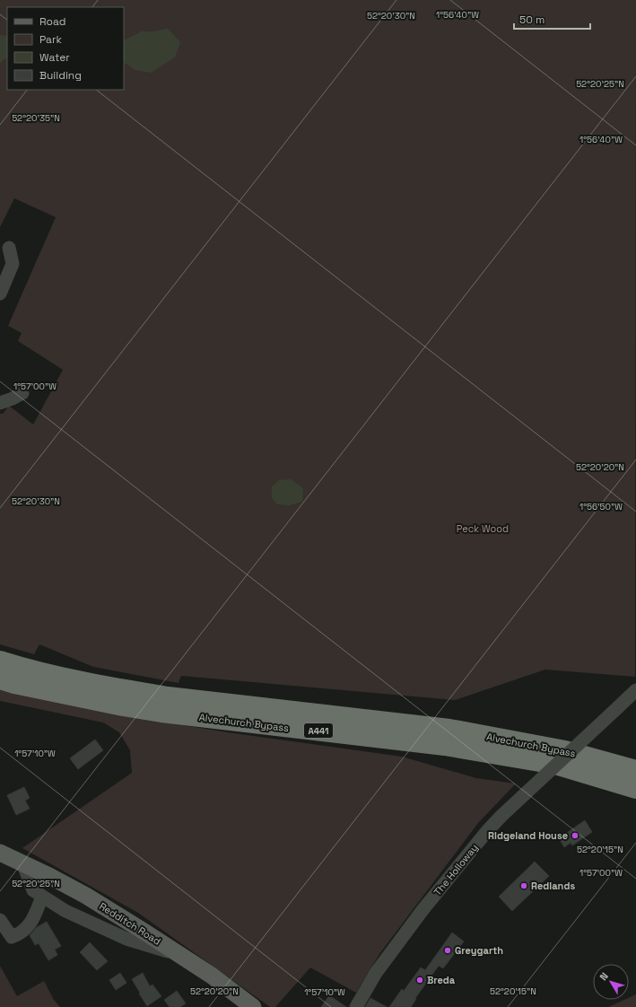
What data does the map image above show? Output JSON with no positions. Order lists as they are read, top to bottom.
{
  "streets": {
    "highway": ["Alvechurch Bypass", "A441"],
    "main road": ["Redditch Road"],
    "street": ["The Holloway"]
  },
  "parks": ["Peck Wood"],
  "places": [
    "Ridgeland House",
    "Redlands",
    "Greygarth",
    "Breda"
  ],
  "legend": [
    "Road",
    "Park",
    "Water",
    "Building"
  ],
  "scale_bar": "50 m",
  "north": "top left",
  "coordinates": [
    "1°56'40\"W",
    "52°20'30\"N",
    "52°20'25\"N",
    "52°20'35\"N",
    "1°57'00\"W",
    "52°20'20\"N",
    "1°56'50\"W",
    "1°57'10\"W",
    "52°20'15\"N"
  ]
}
